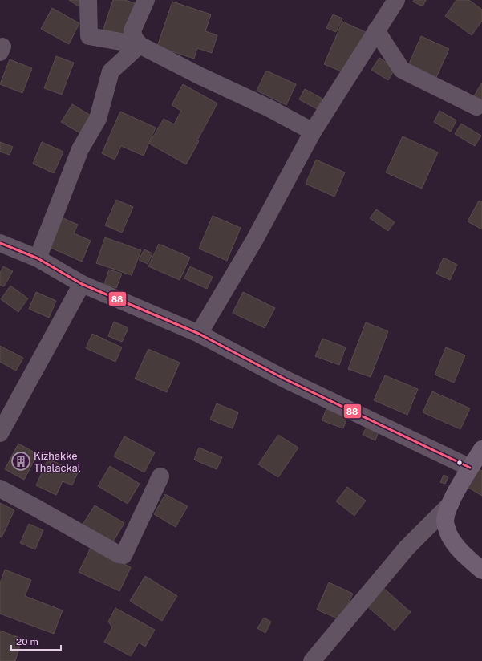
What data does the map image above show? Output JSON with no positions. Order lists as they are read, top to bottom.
{
  "places": {
    "building": ["Kizhakke Thalackal"]
  },
  "lines": ["transit line 88"],
  "scale_bar": "20 m"
}
